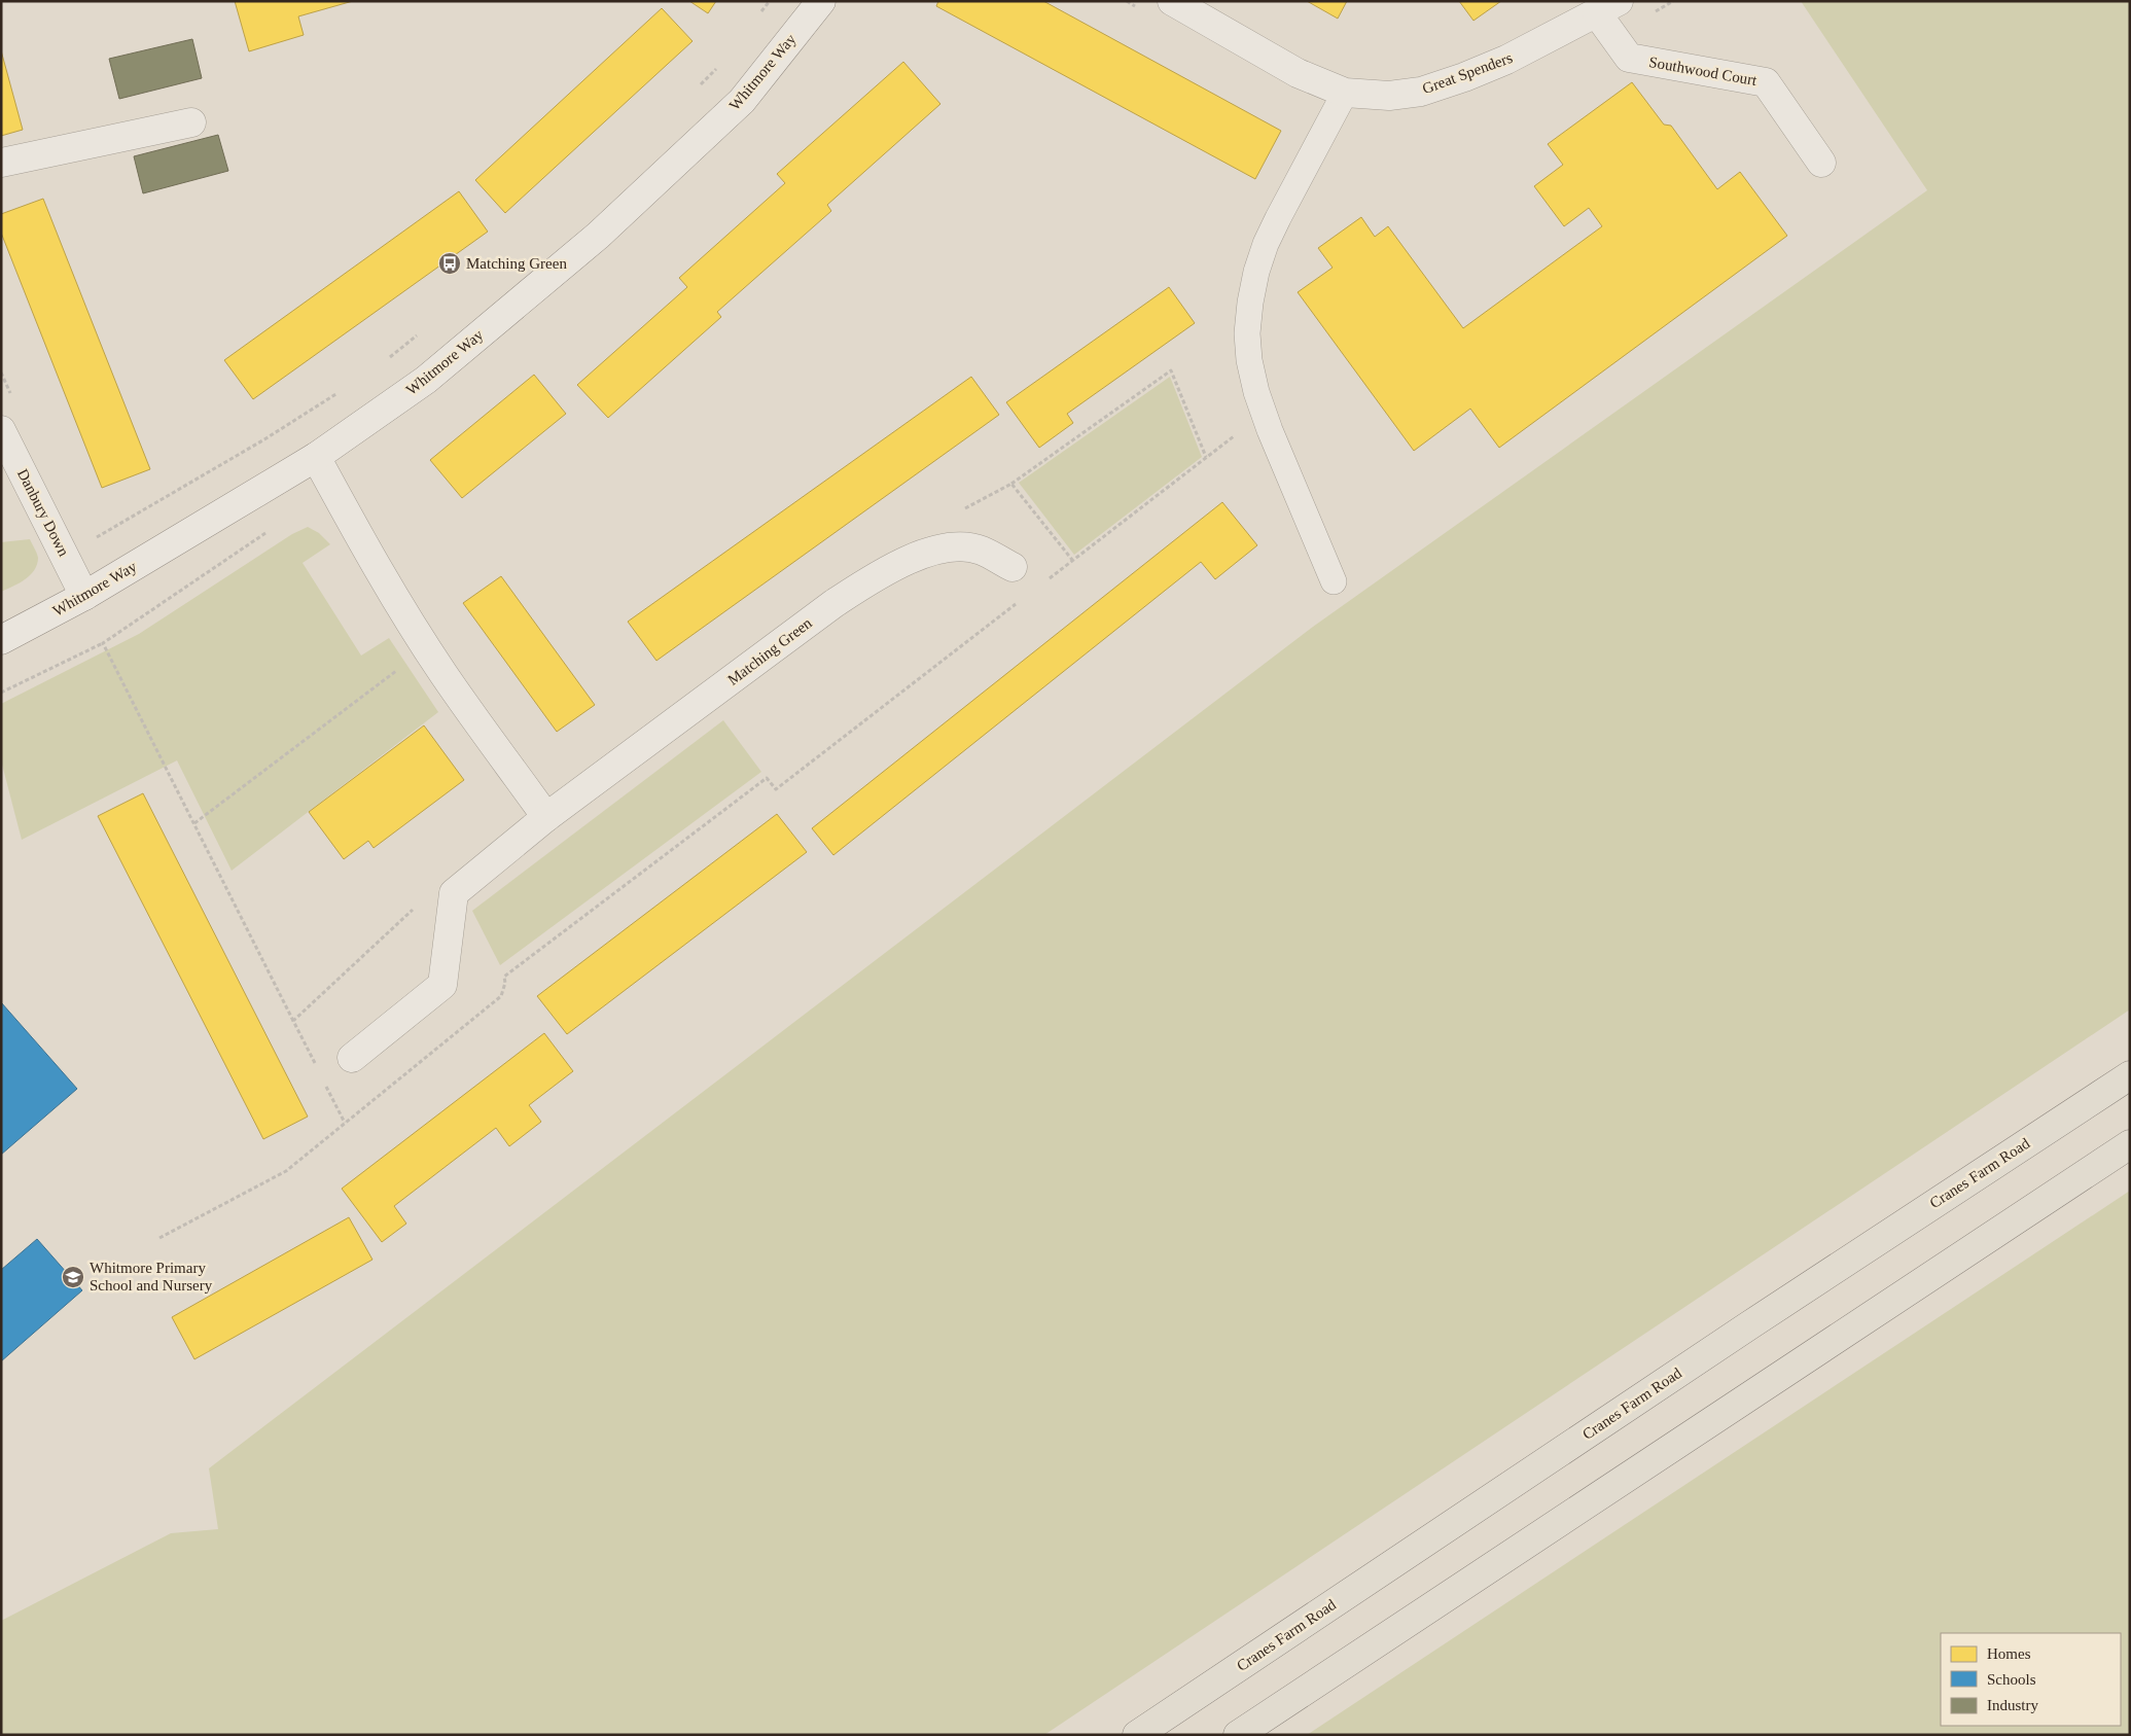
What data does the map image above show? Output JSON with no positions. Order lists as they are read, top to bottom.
{
  "streets": {
    "main road": ["Cranes Farm Road"],
    "street": [
      "Southwood Court",
      "Whitmore Way",
      "Great Spenders",
      "Danbury Down",
      "Matching Green"
    ]
  },
  "crossings": [
    ["Southwood Court", "Great Spenders"],
    ["Whitmore Way", "Danbury Down"]
  ],
  "places": {
    "bus stop": ["Matching Green"],
    "school or university": ["Whitmore Primary School and Nursery"]
  },
  "legend": ["Homes", "Schools", "Industry"]
}
